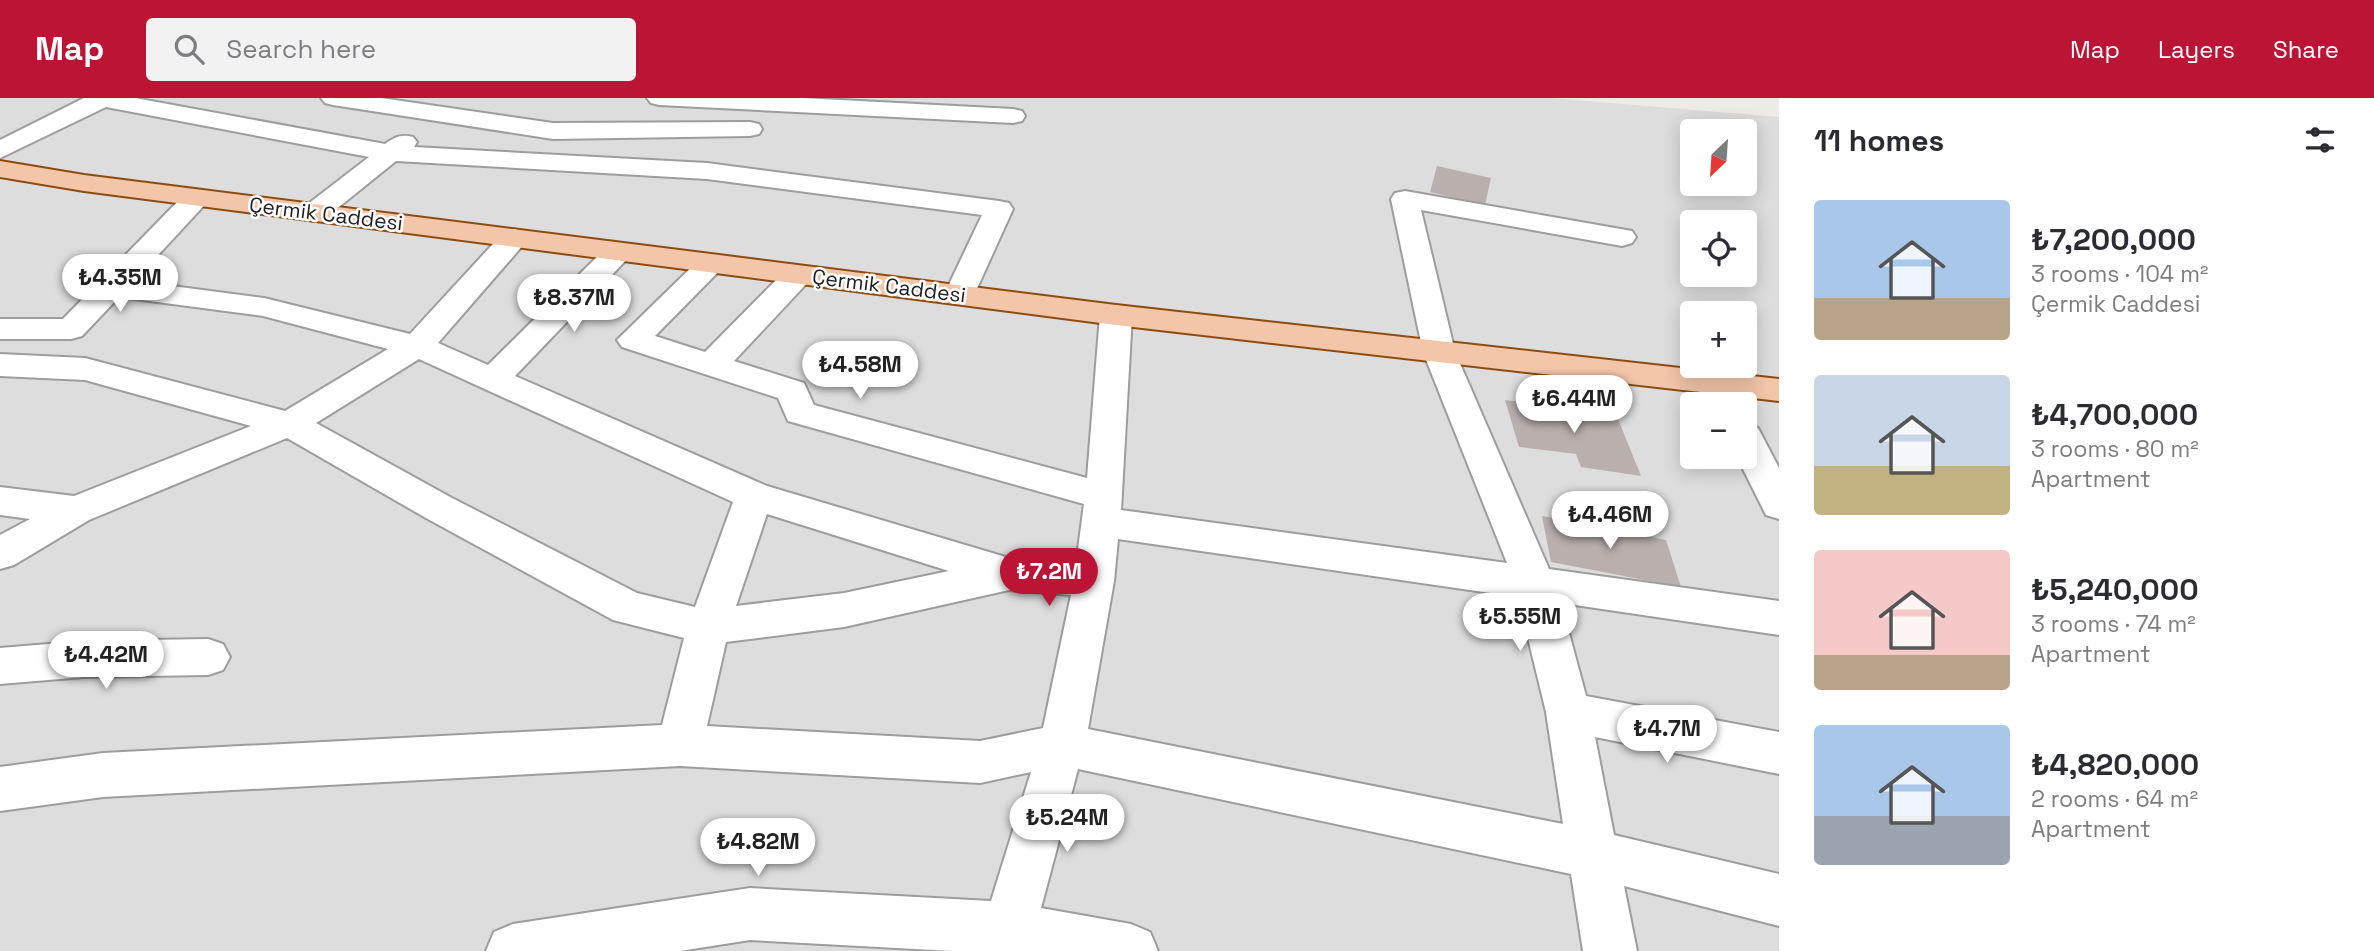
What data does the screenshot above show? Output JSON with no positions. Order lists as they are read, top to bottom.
{
  "streets": {
    "main road": ["Çermik Caddesi"]
  },
  "north": "bottom left",
  "page": {
    "header": "Map",
    "search": "Search here",
    "nav": ["Map", "Layers", "Share"],
    "heading": "11 homes",
    "map_buttons": ["+", "−"],
    "list": [
      {
        "name": "₺7,200,000",
        "note": "3 rooms · 104 m² · Çermik Caddesi"
      },
      {
        "name": "₺4,700,000",
        "note": "3 rooms · 80 m² · Apartment"
      },
      {
        "name": "₺5,240,000",
        "note": "3 rooms · 74 m² · Apartment"
      },
      {
        "name": "₺4,820,000",
        "note": "2 rooms · 64 m² · Apartment"
      }
    ],
    "price": [
      "₺4.35M",
      "₺8.37M",
      "₺4.58M",
      "₺6.44M",
      "₺4.46M",
      "₺7.2M",
      "₺5.55M",
      "₺4.42M",
      "₺4.7M",
      "₺5.24M",
      "₺4.82M"
    ]
  }
}
